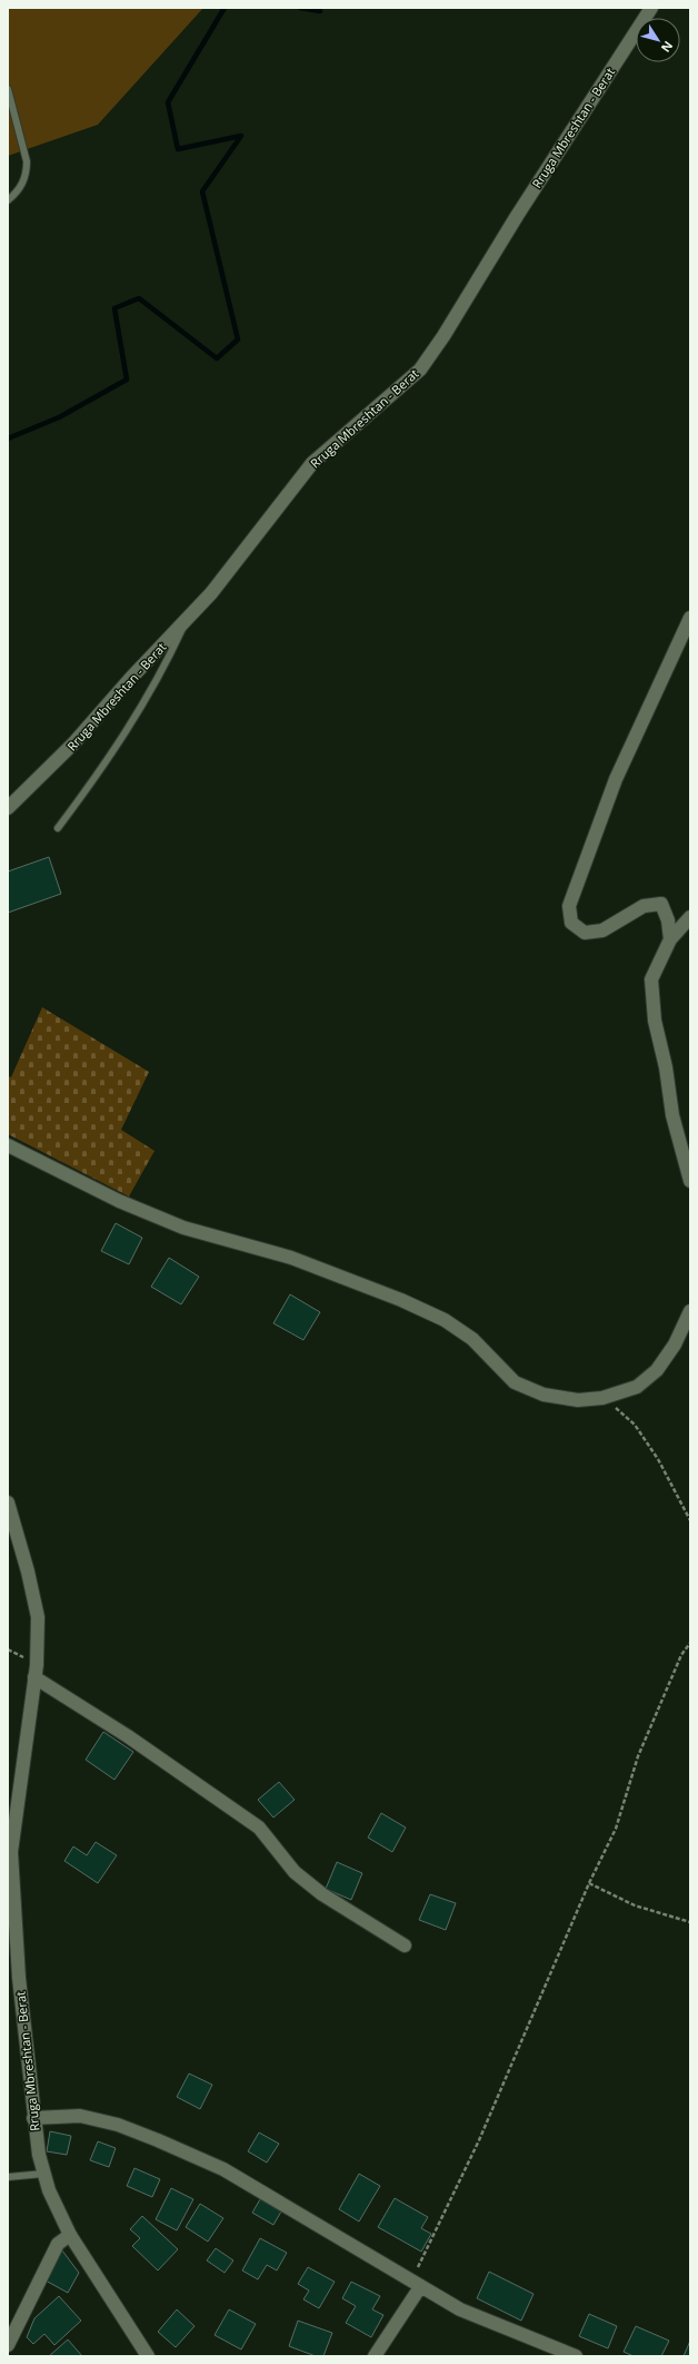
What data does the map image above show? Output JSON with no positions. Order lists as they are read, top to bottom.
{
  "streets": {
    "street": ["Rruga Mbreshtan - Berat"]
  },
  "north": "bottom right"
}
